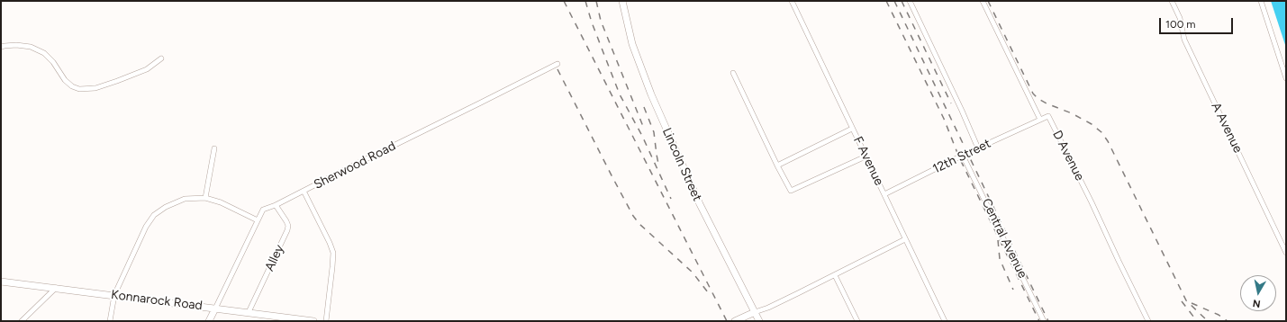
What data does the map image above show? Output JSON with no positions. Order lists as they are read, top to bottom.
{
  "streets": {
    "street": [
      "A Avenue",
      "D Avenue",
      "12th Street",
      "F Avenue",
      "Lincoln Street",
      "Sherwood Road",
      "Central Avenue",
      "Alley",
      "Konnarock Road"
    ]
  },
  "crossings": [
    ["D Avenue", "12th Street"],
    ["12th Street", "F Avenue"],
    ["12th Street", "Central Avenue"],
    ["Sherwood Road", "Alley"],
    ["Sherwood Road", "Konnarock Road"],
    ["Alley", "Konnarock Road"]
  ],
  "scale_bar": "100 m",
  "north": "bottom"
}
